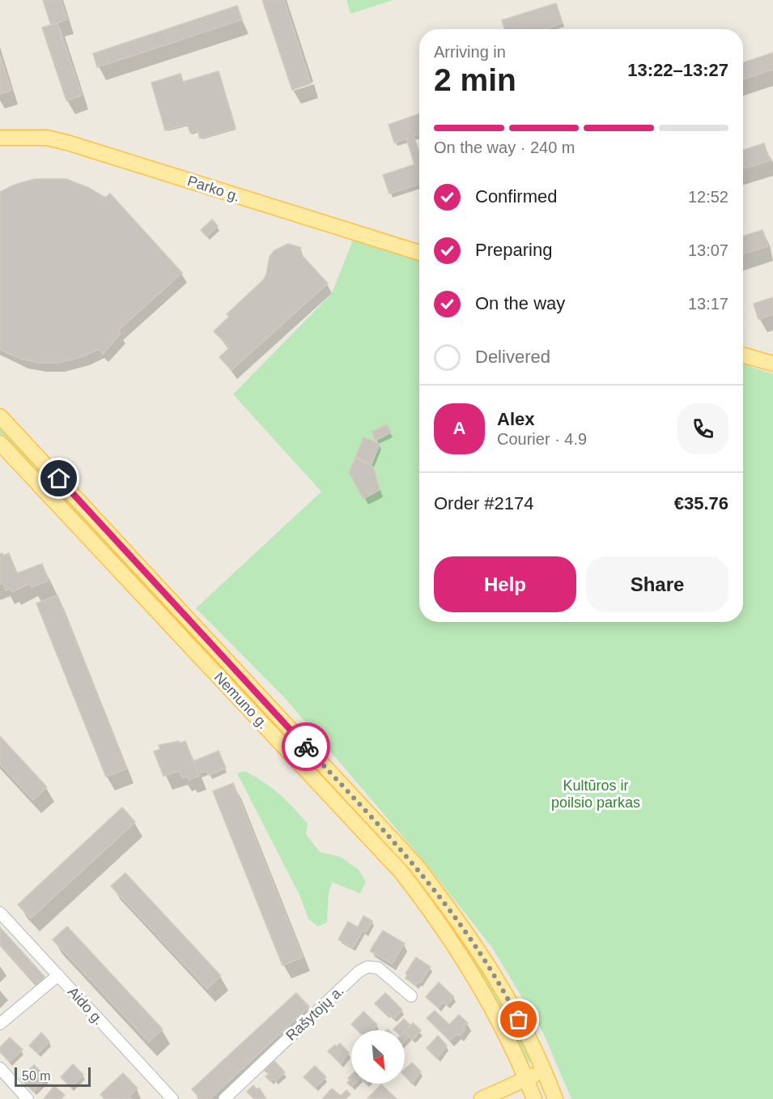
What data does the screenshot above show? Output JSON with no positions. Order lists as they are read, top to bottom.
{
  "streets": {
    "main road": ["Parko g.", "Nemuno g."],
    "street": ["Aido g.", "Rašytojų a."]
  },
  "parks": ["Kultūros ir poilsio parkas"],
  "scale_bar": "50 m",
  "north": "bottom right",
  "page": {
    "heading": ["2 min", "Arriving in", "13:22–13:27"],
    "panel": [
      "Alex",
      "Courier · 4.9",
      "Order #2174",
      "€35.76"
    ],
    "bar": "On the way · 240 m",
    "list": [
      ["Confirmed", "12:52"],
      ["Preparing", "13:07"],
      ["On the way", "13:17"],
      "Delivered"
    ],
    "round": "A",
    "buttons": ["Help", "Share"],
    "scale": "50 m"
  }
}
